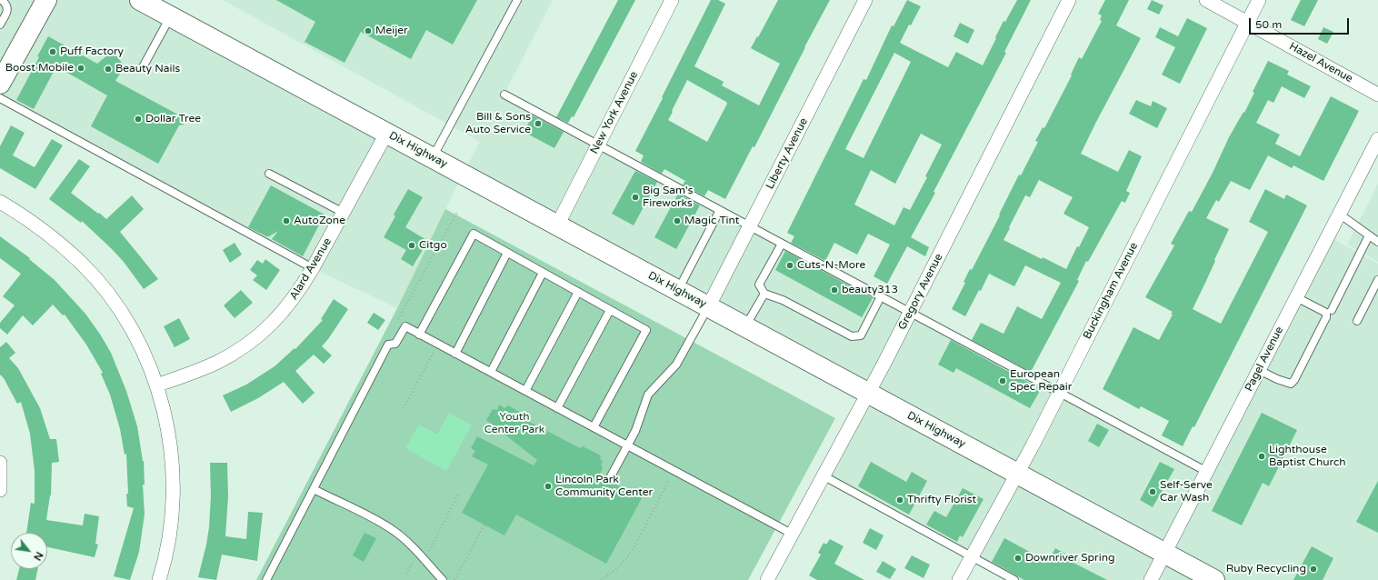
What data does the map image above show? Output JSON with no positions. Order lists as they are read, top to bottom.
{
  "streets": {
    "main road": ["Dix Highway"],
    "street": [
      "Hazel Avenue",
      "New York Avenue",
      "Liberty Avenue",
      "Alard Avenue",
      "Buckingham Avenue",
      "Gregory Avenue",
      "Pagel Avenue"
    ]
  },
  "crossings": [
    ["Hazel Avenue", "Buckingham Avenue"],
    ["New York Avenue", "Dix Highway"],
    ["Dix Highway", "Liberty Avenue"],
    ["Dix Highway", "Alard Avenue"],
    ["Dix Highway", "Buckingham Avenue"],
    ["Dix Highway", "Gregory Avenue"],
    ["Dix Highway", "Pagel Avenue"]
  ],
  "parks": ["Youth Center Park"],
  "places": [
    "Meijer",
    "Puff Factory",
    "Boost Mobile",
    "Beauty Nails",
    "Dollar Tree",
    "Bill & Sons Auto Service",
    "Big Sam's Fireworks",
    "AutoZone",
    "Magic Tint",
    "Citgo",
    "Cuts-N-More",
    "beauty313",
    "European Spec Repair",
    "Lighthouse Baptist Church",
    "Lincoln Park Community Center",
    "Self-Serve Car Wash",
    "Thrifty Florist",
    "Downriver Spring",
    "Ruby Recycling"
  ],
  "scale_bar": "50 m",
  "north": "bottom right"
}
